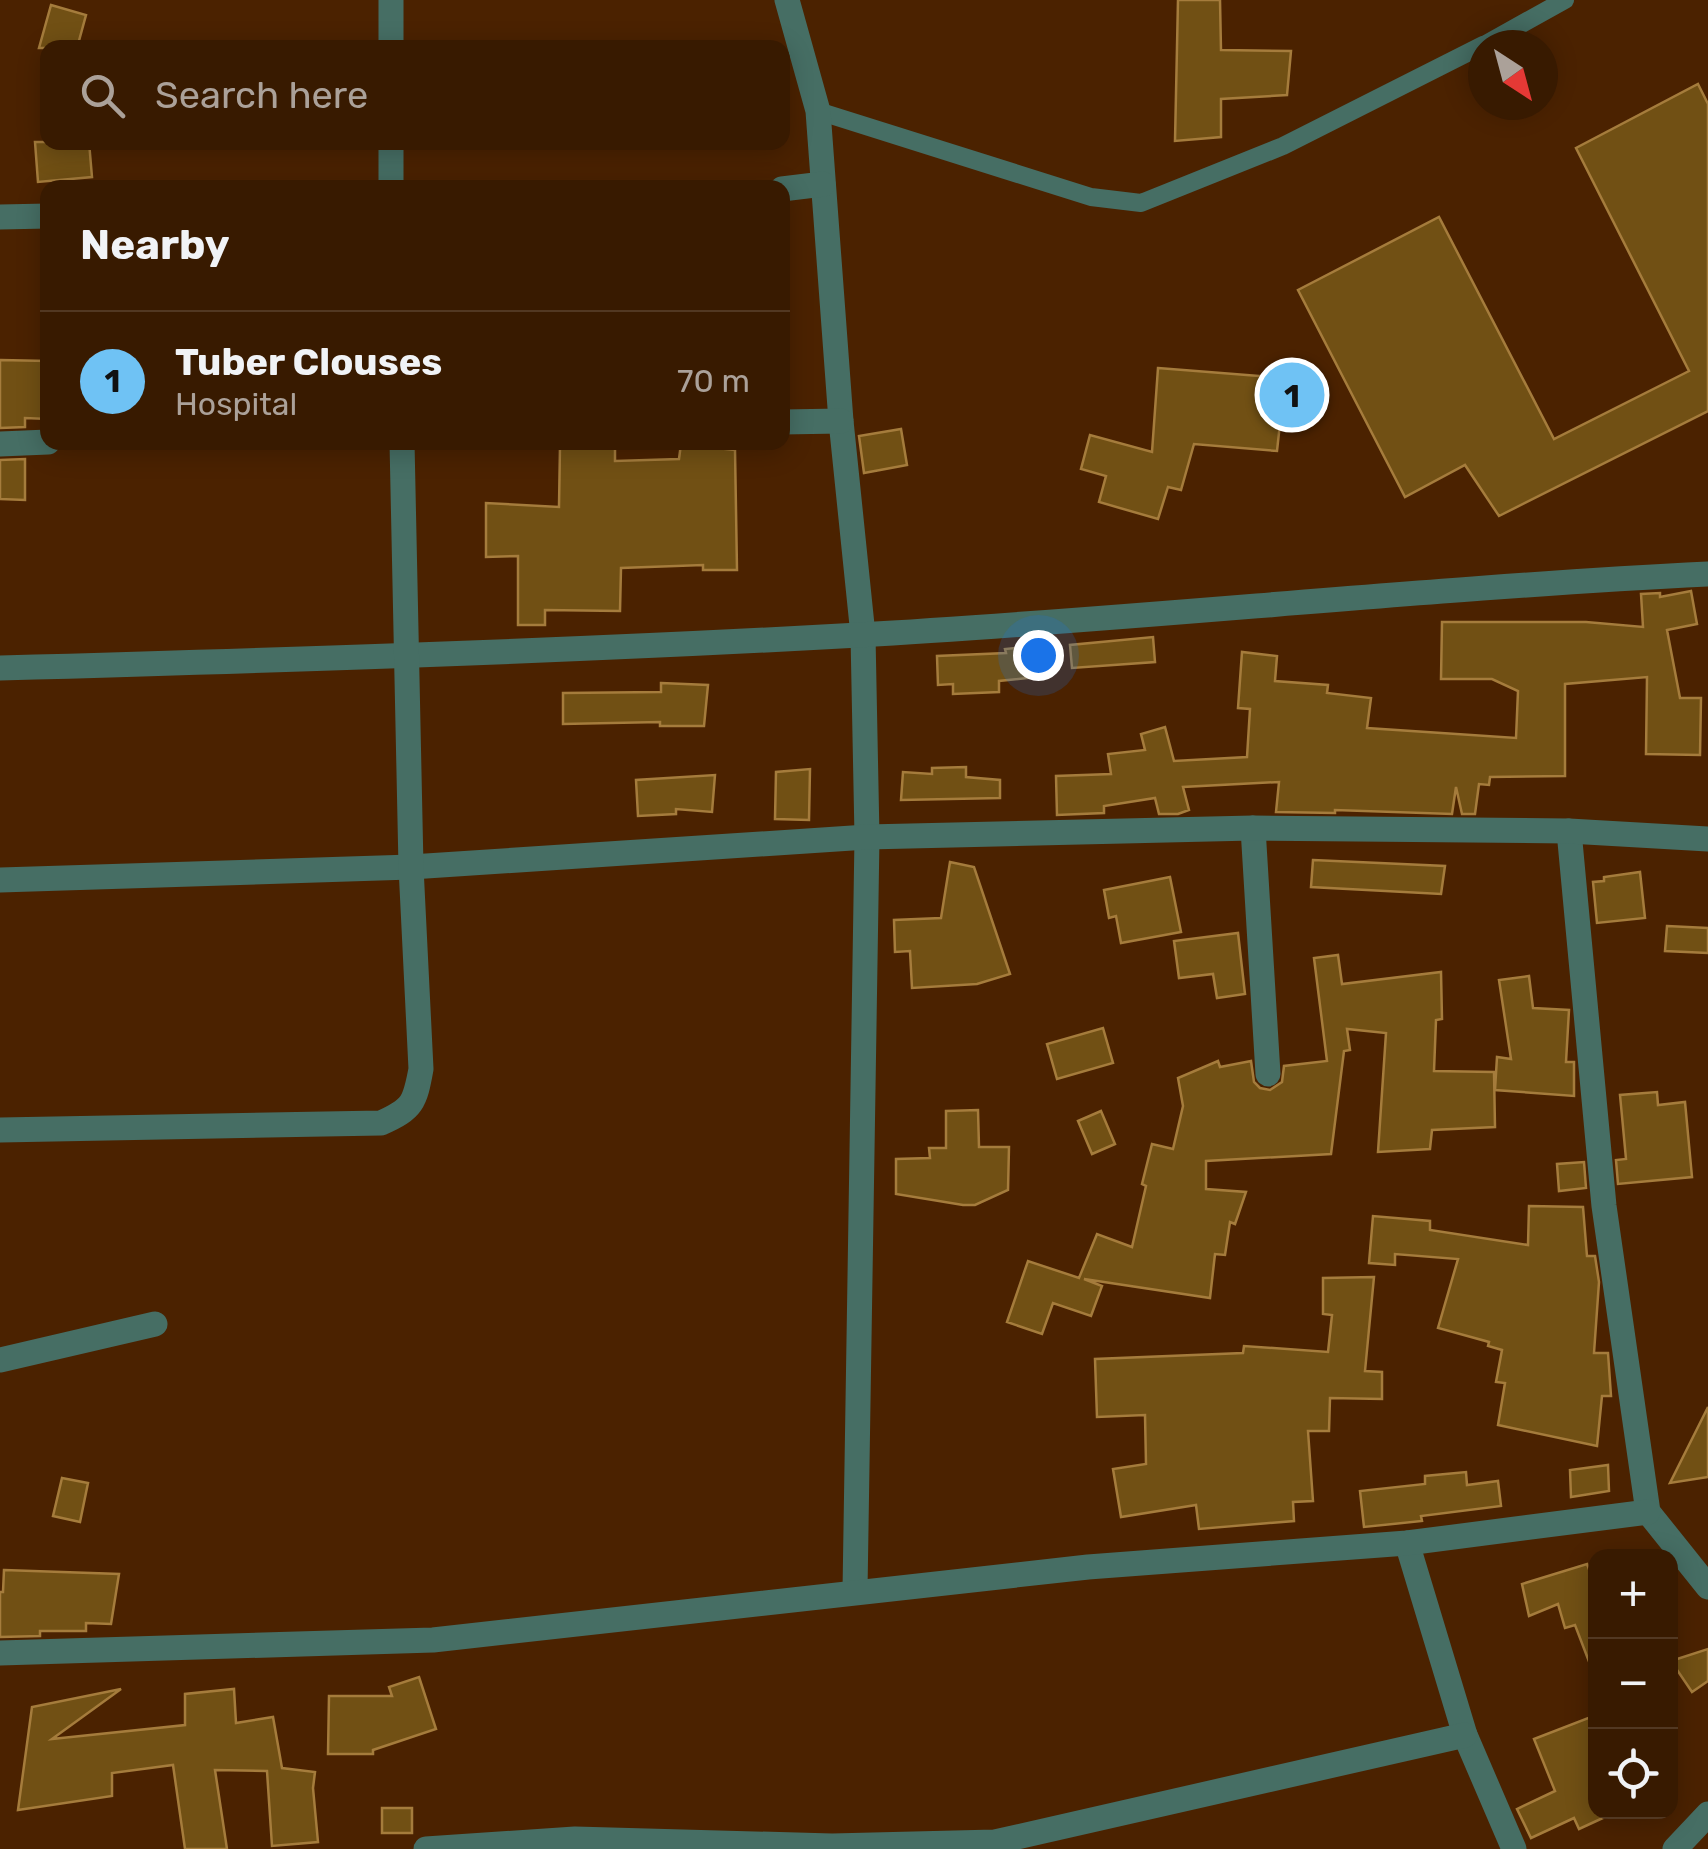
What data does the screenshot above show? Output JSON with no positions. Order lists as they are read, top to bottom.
{
  "north": "bottom right",
  "page": {
    "search": "Search here",
    "heading": "Nearby",
    "list": [
      {
        "mark": "1",
        "name": "Tuber Clouses",
        "note": "Hospital",
        "value": "70 m"
      }
    ],
    "pins": "1",
    "map_buttons": ["+", "−"]
  }
}
